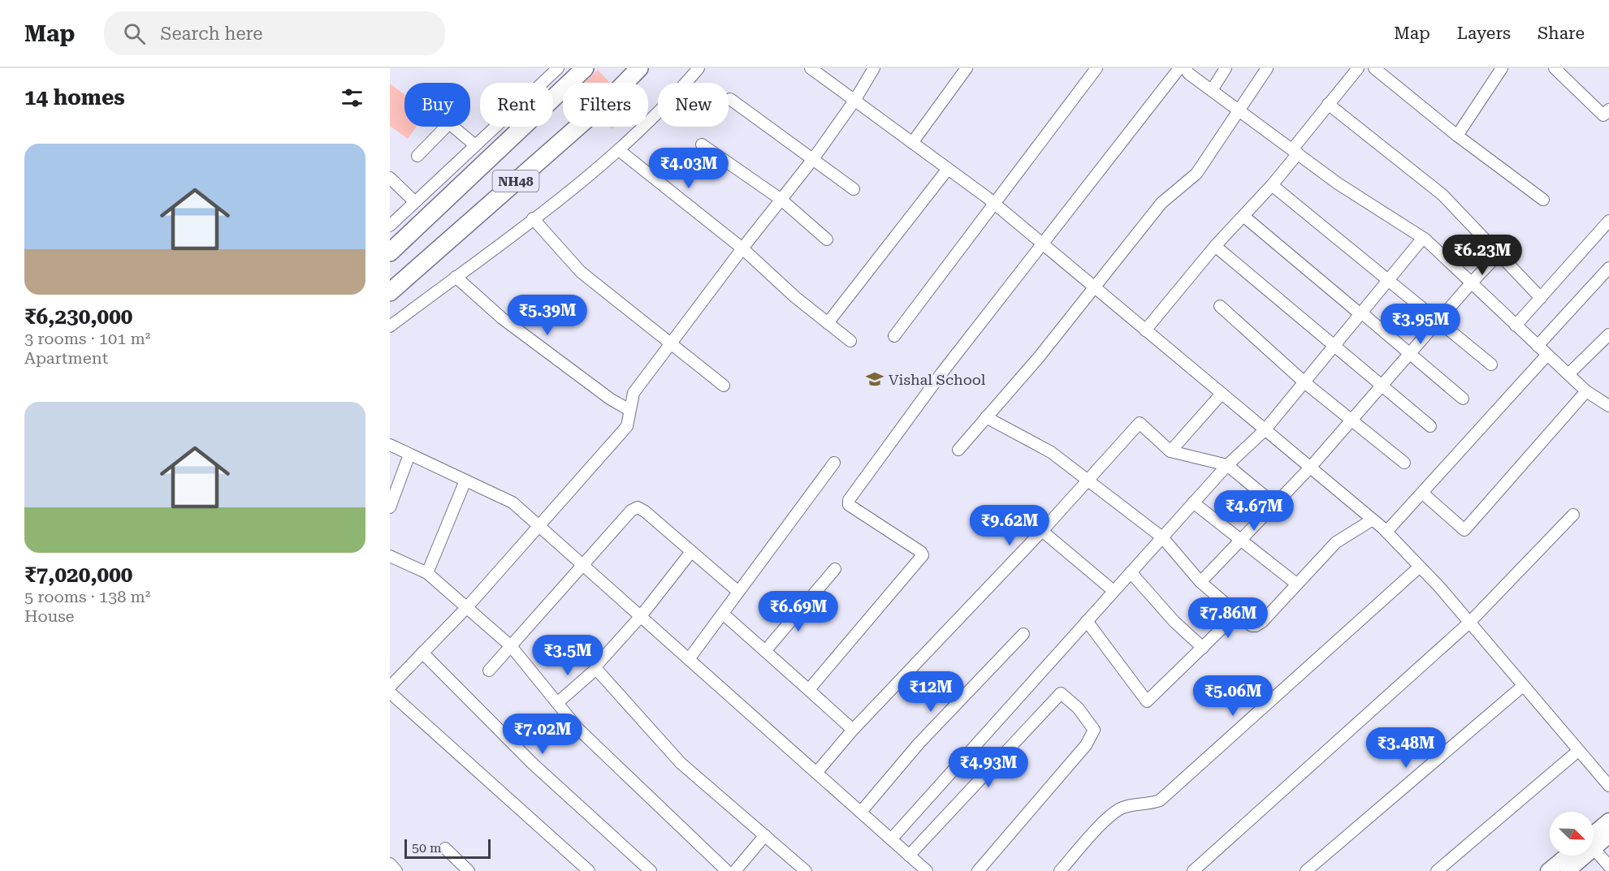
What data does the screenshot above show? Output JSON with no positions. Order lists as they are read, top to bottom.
{
  "streets": {
    "highway": ["NH48"]
  },
  "places": {
    "school or university": ["Vishal School"]
  },
  "scale_bar": "50 m",
  "north": "bottom right",
  "page": {
    "header": "Map",
    "search": "Search here",
    "nav": ["Map", "Layers", "Share"],
    "heading": "14 homes",
    "chip": [
      "Buy",
      "Rent",
      "Filters",
      "New"
    ],
    "list": [
      {
        "name": "₹6,230,000",
        "note": "3 rooms · 101 m² · Apartment"
      },
      {
        "name": "₹7,020,000",
        "note": "5 rooms · 138 m² · House"
      }
    ],
    "price": [
      "₹4.03M",
      "₹6.23M",
      "₹5.39M",
      "₹3.95M",
      "₹4.67M",
      "₹9.62M",
      "₹6.69M",
      "₹7.86M",
      "₹3.5M",
      "₹12M",
      "₹5.06M",
      "₹7.02M",
      "₹3.48M",
      "₹4.93M"
    ],
    "scale": "50 m"
  }
}
